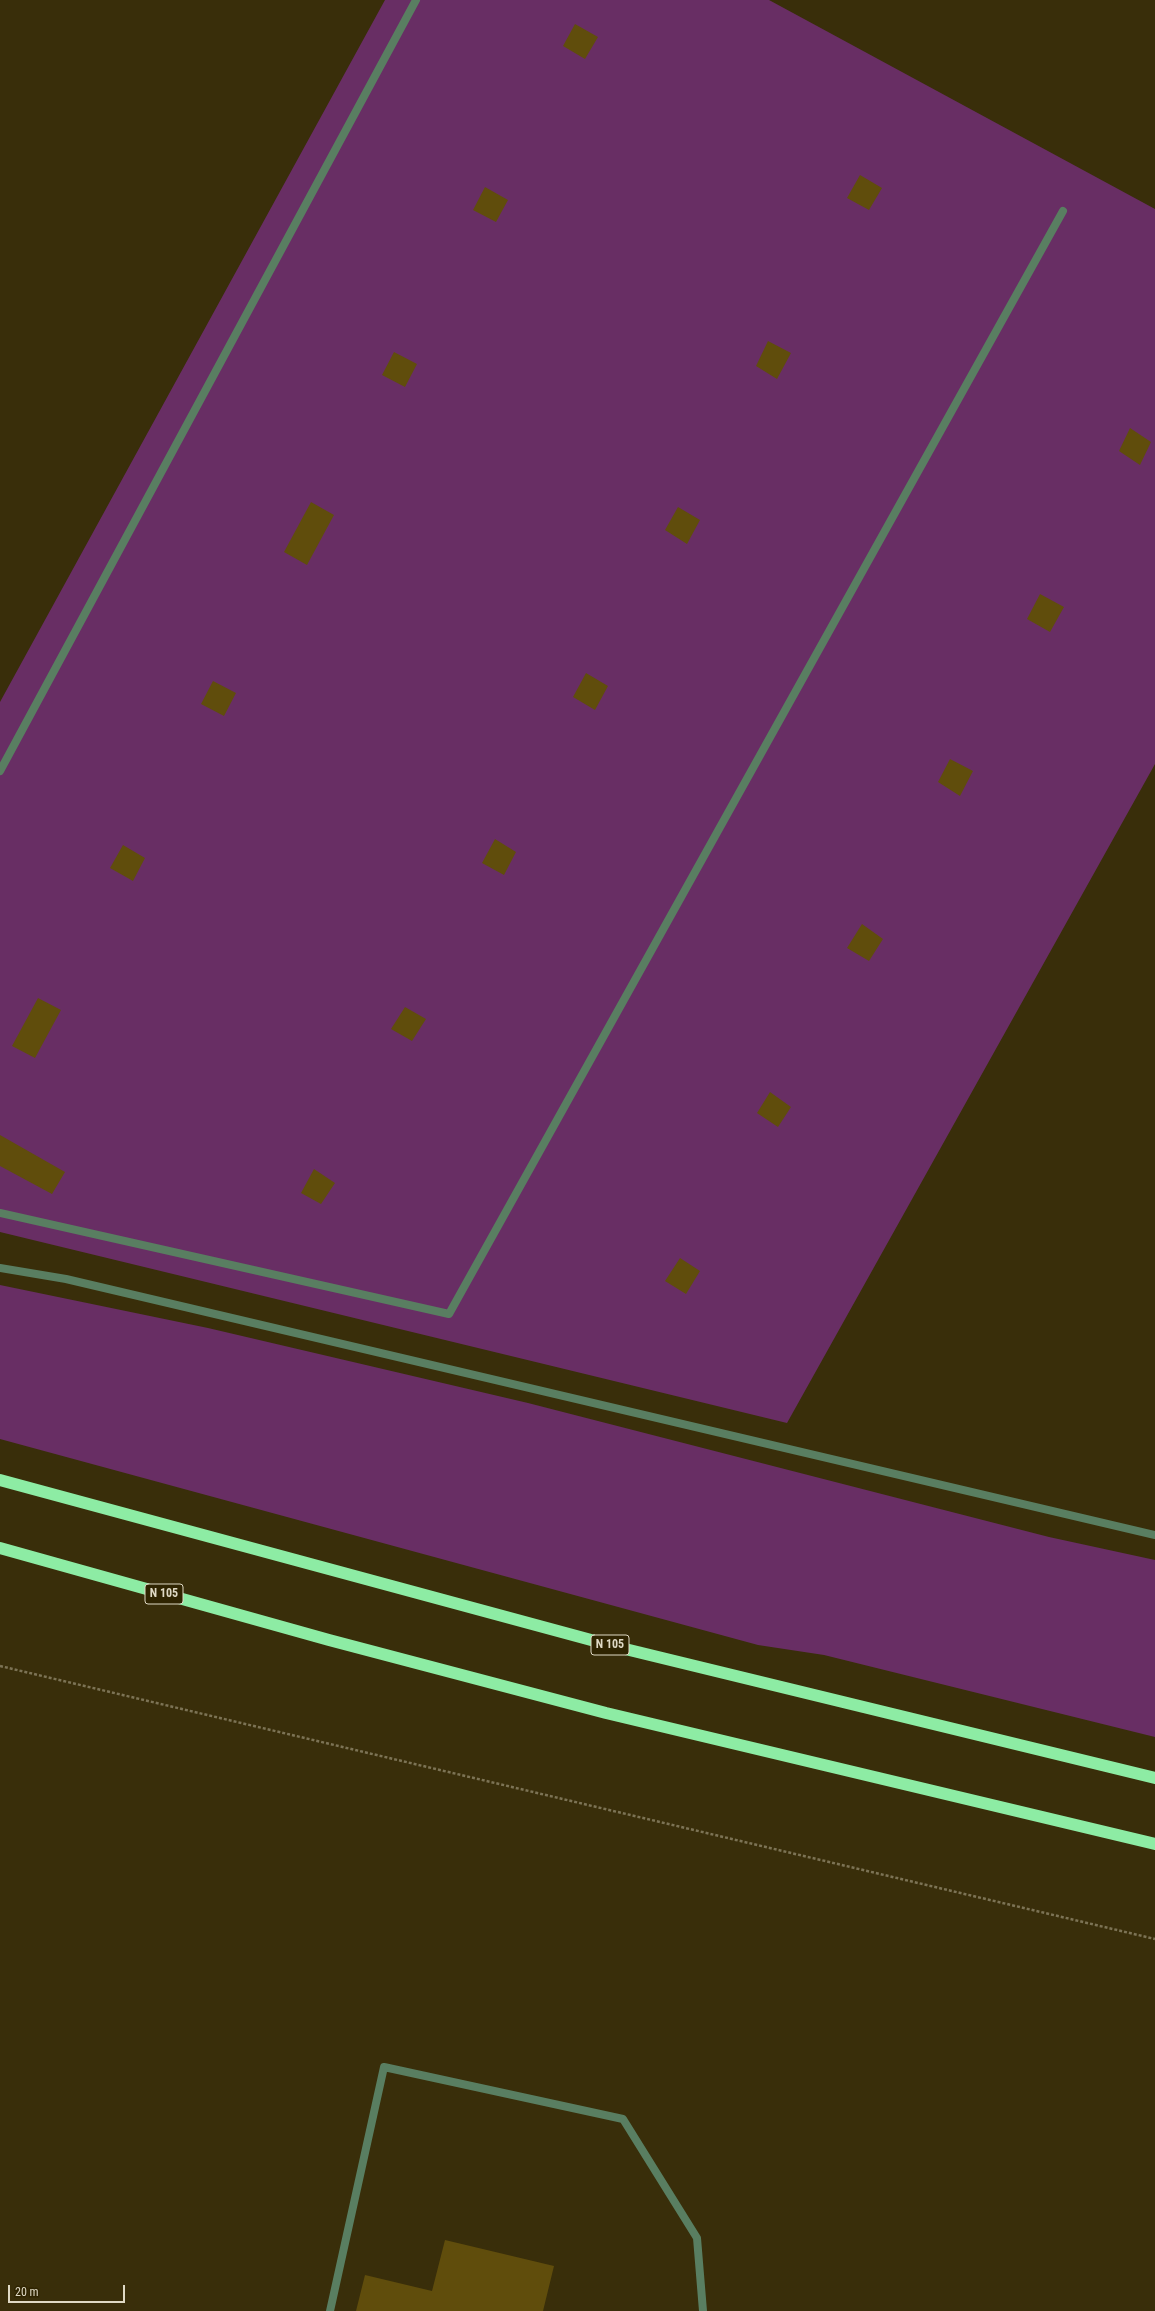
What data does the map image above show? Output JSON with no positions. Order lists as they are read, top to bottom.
{
  "streets": {
    "highway": ["N 105"]
  },
  "scale_bar": "20 m"
}
